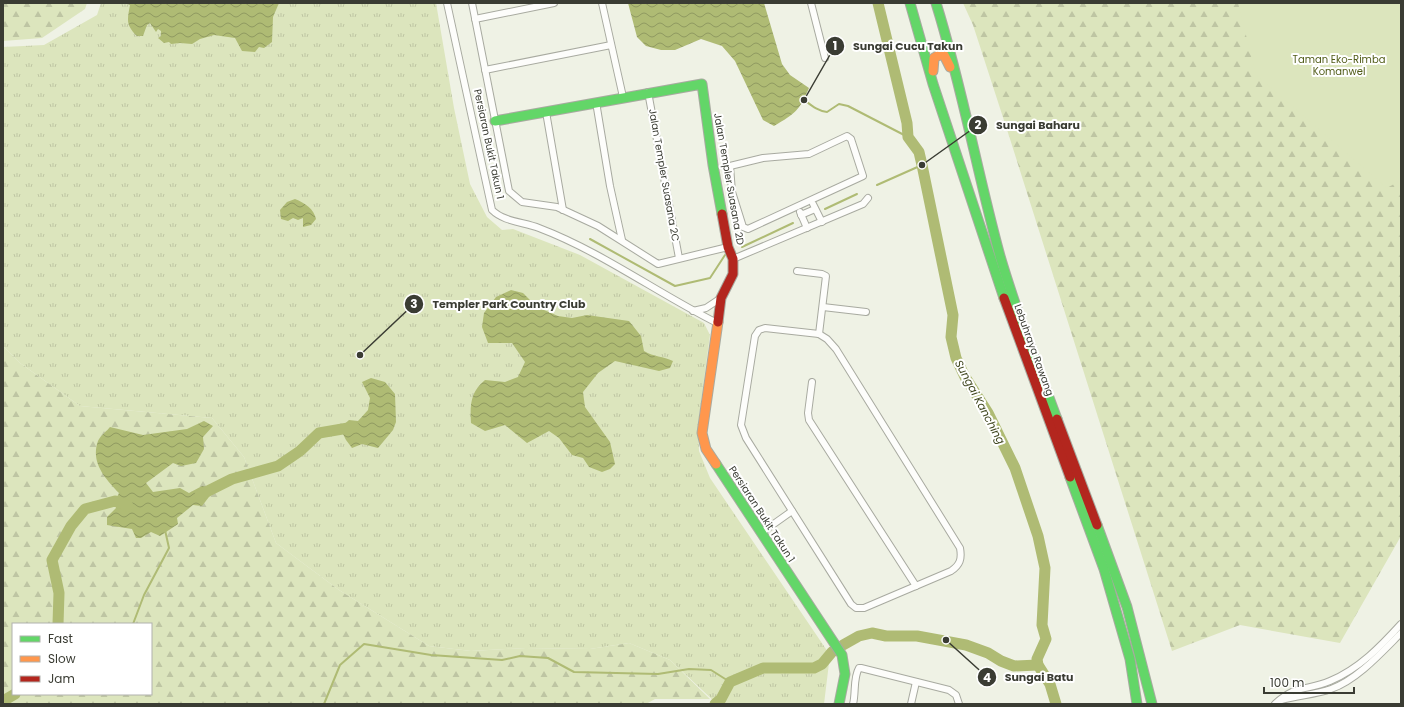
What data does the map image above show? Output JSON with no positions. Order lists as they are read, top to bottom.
{
  "streets": {
    "main road": ["Persiaran Bukit Takun 1", "Jalan Templer Suasana 2D", "Lebuhraya Rawang"],
    "street": ["Jalan Templer Suasana 2C"]
  },
  "crossings": [
    ["Persiaran Bukit Takun 1", "Jalan Templer Suasana 2D"],
    ["Jalan Templer Suasana 2C", "Jalan Templer Suasana 2D"]
  ],
  "water": ["Sungai Kanching"],
  "parks": ["Taman Eko-Rimba Komanwel"],
  "places": [
    "Sungai Cucu Takun",
    "Sungai Baharu",
    "Templer Park Country Club",
    "Sungai Batu"
  ],
  "legend": ["Fast", "Slow", "Jam"],
  "scale_bar": "100 m"
}
